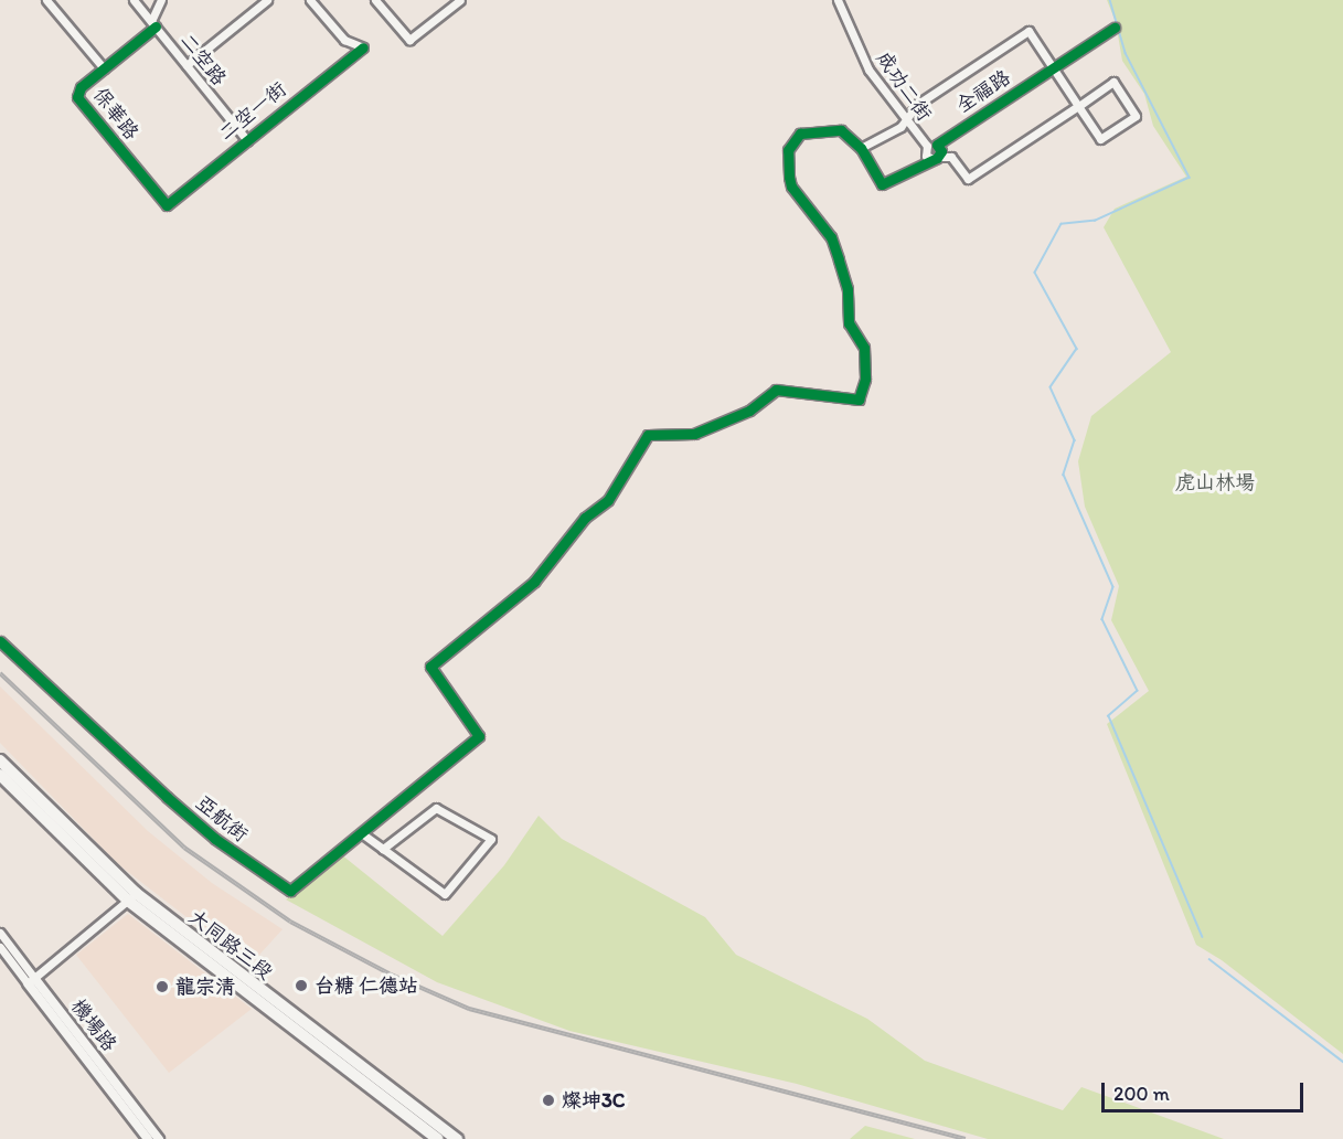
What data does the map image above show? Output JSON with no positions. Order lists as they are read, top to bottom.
{
  "streets": {
    "main road": ["大同路三段"],
    "street": [
      "二空路",
      "成功二街",
      "全福路",
      "二空一街",
      "保華路",
      "亞航街",
      "機場路"
    ]
  },
  "crossings": [
    ["二空路", "二空一街"],
    ["二空路", "保華路"],
    ["二空一街", "保華路"]
  ],
  "parks": ["虎山林場"],
  "places": ["台糖 仁德站", "龍宗清", "燦坤3C"],
  "scale_bar": "200 m"
}
